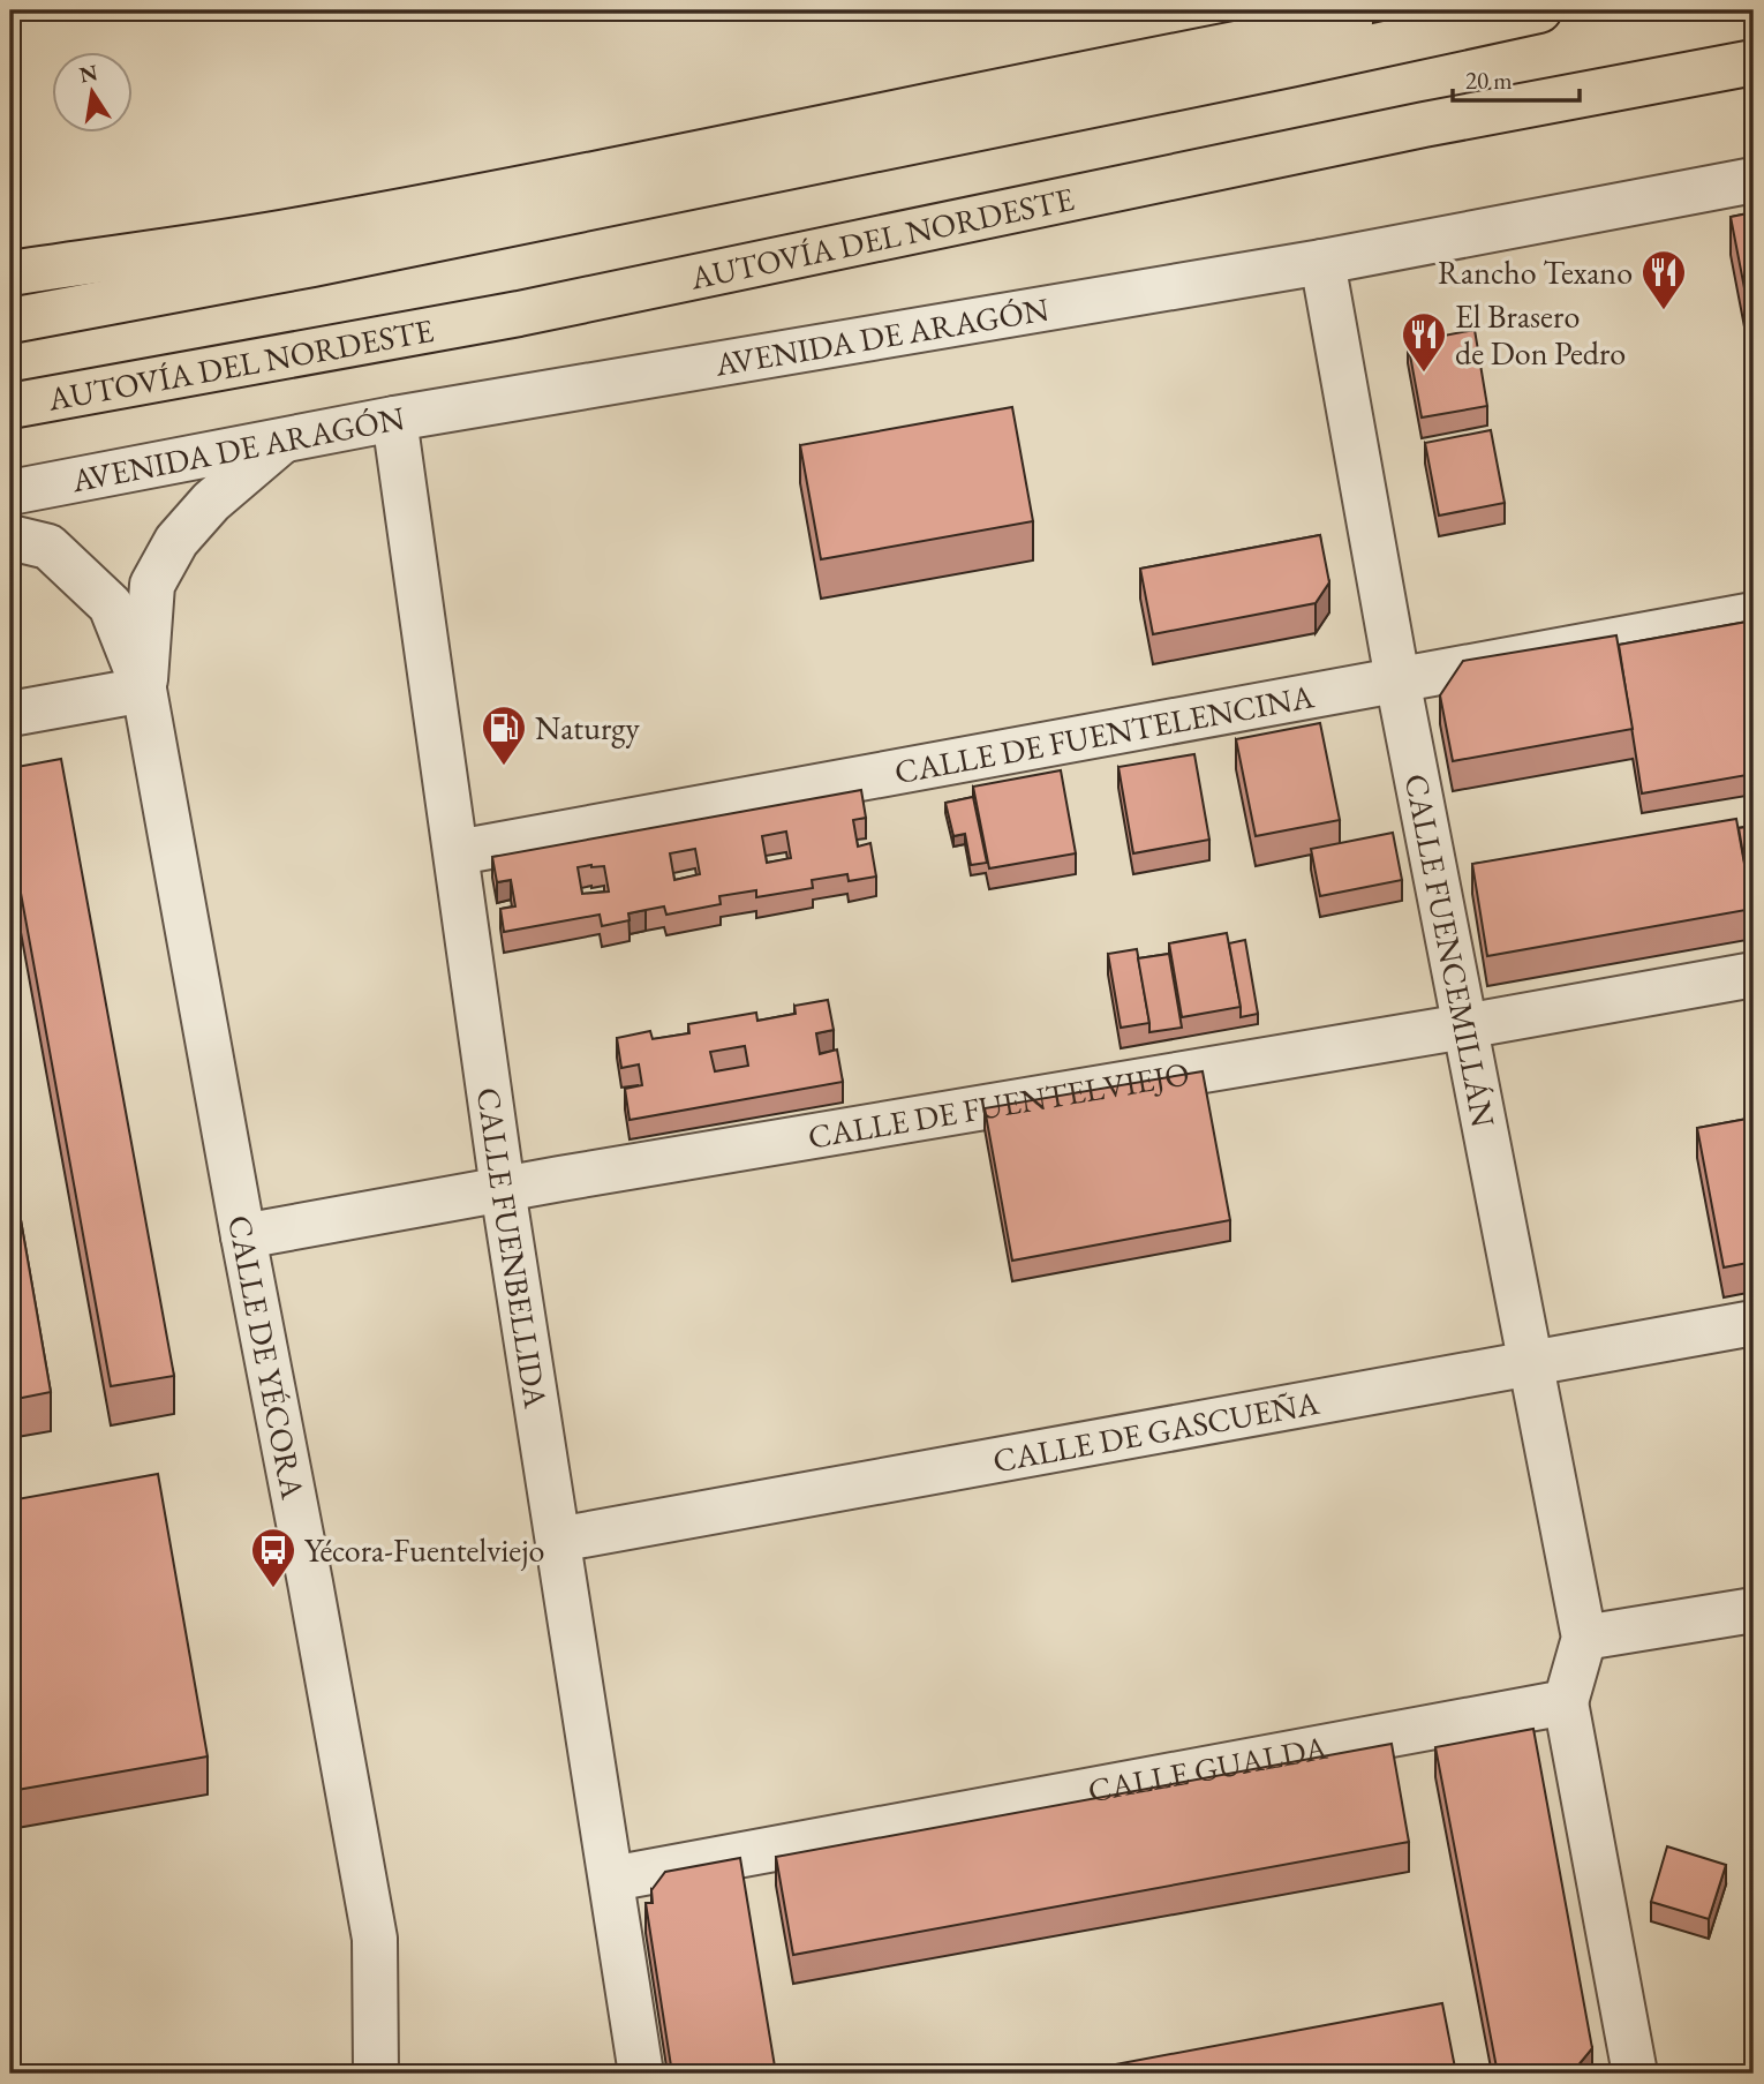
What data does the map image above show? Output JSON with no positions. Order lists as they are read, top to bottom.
{
  "streets": {
    "highway": ["AUTOVÍA DEL NORDESTE"],
    "street": [
      "AVENIDA DE ARAGÓN",
      "CALLE DE FUENTELENCINA",
      "CALLE FUENCEMILLÁN",
      "CALLE DE FUENTELVIEJO",
      "CALLE FUENBELLIDA",
      "CALLE DE YÉCORA",
      "CALLE DE GASCUEÑA",
      "CALLE GUALDA"
    ]
  },
  "crossings": [
    ["AVENIDA DE ARAGÓN", "CALLE FUENCEMILLÁN"],
    ["AVENIDA DE ARAGÓN", "CALLE FUENBELLIDA"],
    ["AVENIDA DE ARAGÓN", "CALLE DE YÉCORA"],
    ["CALLE DE FUENTELENCINA", "CALLE FUENCEMILLÁN"],
    ["CALLE DE FUENTELENCINA", "CALLE FUENBELLIDA"],
    ["CALLE FUENCEMILLÁN", "CALLE DE FUENTELVIEJO"],
    ["CALLE FUENCEMILLÁN", "CALLE DE GASCUEÑA"],
    ["CALLE DE FUENTELVIEJO", "CALLE FUENBELLIDA"],
    ["CALLE DE FUENTELVIEJO", "CALLE DE YÉCORA"],
    ["CALLE FUENBELLIDA", "CALLE DE GASCUEÑA"],
    ["CALLE FUENBELLIDA", "CALLE GUALDA"]
  ],
  "places": {
    "restaurant": ["Rancho Texano", "El Brasero de Don Pedro"],
    "fuel station": ["Naturgy"],
    "bus stop": ["Yécora-Fuentelviejo"]
  },
  "scale_bar": "20 m",
  "north": "top"
}
